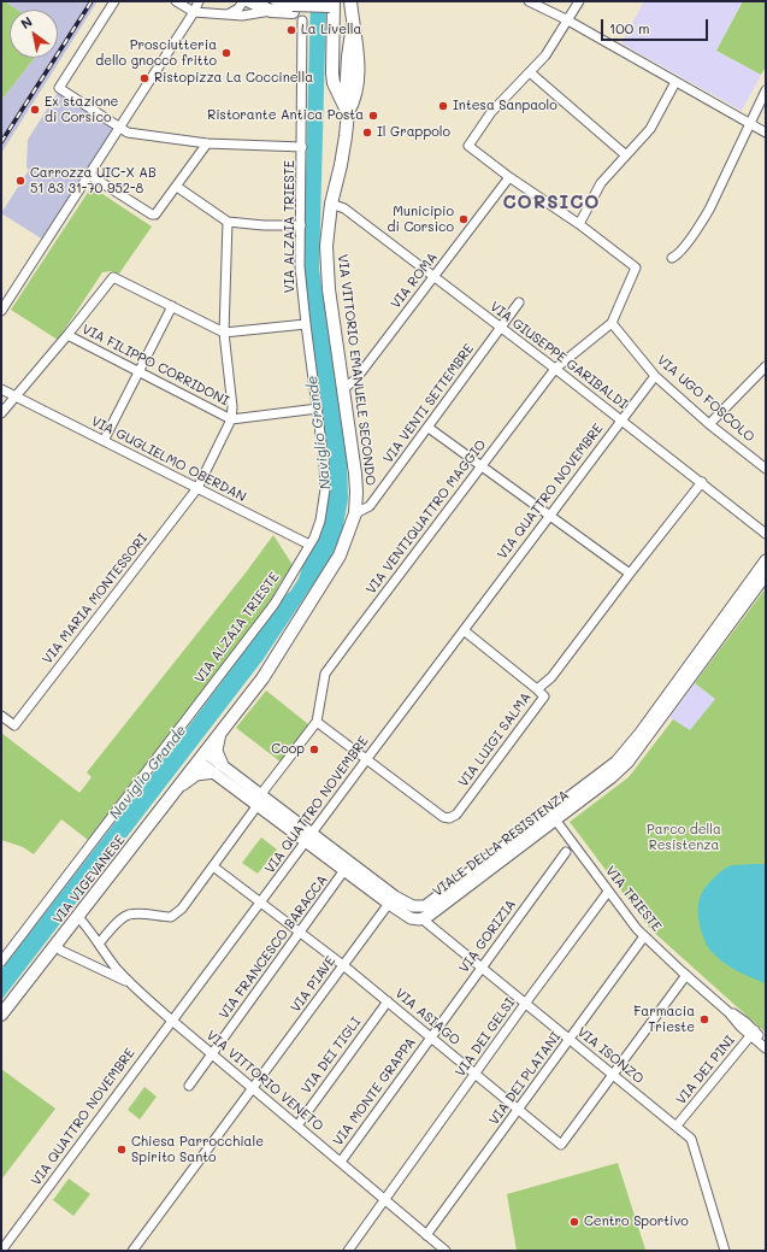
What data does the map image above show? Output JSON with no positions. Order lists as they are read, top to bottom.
{
  "streets": {
    "main road": ["VIA VITTORIO EMANUELE SECONDO", "VIA VIGEVANESE"],
    "street": [
      "VIA ALZAIA TRIESTE",
      "VIA ROMA",
      "VIA GIUSEPPE GARIBALDI",
      "VIA FILIPPO CORRIDONI",
      "VIA UGO FOSCOLO",
      "VIA VENTI SETTEMBRE",
      "VIA GUGLIELMO OBERDAN",
      "VIA QUATTRO NOVEMBRE",
      "VIA VENTIQUATTRO MAGGIO",
      "VIA MARIA MONTESSORI",
      "VIA LUIGI SALMA",
      "VIALE DELLA RESISTENZA",
      "VIA TRIESTE",
      "VIA GORIZIA",
      "VIA FRANCESCO BARACCA",
      "VIA PIAVE",
      "VIA ASIAGO",
      "VIA DEI GELSI",
      "VIA DEI TIGLI",
      "VIA ISONZO",
      "VIA DEI PINI",
      "VIA DEI PLATANI",
      "VIA VITTORIO VENETO",
      "VIA MONTE GRAPPA"
    ]
  },
  "crossings": [
    ["VIA ALZAIA TRIESTE", "VIA FILIPPO CORRIDONI"],
    ["VIA ALZAIA TRIESTE", "VIA GUGLIELMO OBERDAN"],
    ["VIA ROMA", "VIA GIUSEPPE GARIBALDI"],
    ["VIA ROMA", "VIA VITTORIO EMANUELE SECONDO"],
    ["VIA GIUSEPPE GARIBALDI", "VIA VITTORIO EMANUELE SECONDO"],
    ["VIA GIUSEPPE GARIBALDI", "VIA VENTI SETTEMBRE"],
    ["VIA GIUSEPPE GARIBALDI", "VIA QUATTRO NOVEMBRE"],
    ["VIA GIUSEPPE GARIBALDI", "VIA VENTIQUATTRO MAGGIO"],
    ["VIA GIUSEPPE GARIBALDI", "VIA LUIGI SALMA"],
    ["VIA FILIPPO CORRIDONI", "VIA MARIA MONTESSORI"],
    ["VIA VITTORIO EMANUELE SECONDO", "VIA VENTI SETTEMBRE"],
    ["VIA VITTORIO EMANUELE SECONDO", "VIALE DELLA RESISTENZA"],
    ["VIA VITTORIO EMANUELE SECONDO", "VIA VIGEVANESE"],
    ["VIA UGO FOSCOLO", "VIA QUATTRO NOVEMBRE"],
    ["VIA UGO FOSCOLO", "VIA VENTIQUATTRO MAGGIO"],
    ["VIA GUGLIELMO OBERDAN", "VIA MARIA MONTESSORI"],
    ["VIA QUATTRO NOVEMBRE", "VIA LUIGI SALMA"],
    ["VIA QUATTRO NOVEMBRE", "VIALE DELLA RESISTENZA"],
    ["VIA QUATTRO NOVEMBRE", "VIA ASIAGO"],
    ["VIA QUATTRO NOVEMBRE", "VIA VITTORIO VENETO"],
    ["VIA VENTIQUATTRO MAGGIO", "VIA LUIGI SALMA"],
    ["VIALE DELLA RESISTENZA", "VIA VIGEVANESE"],
    ["VIALE DELLA RESISTENZA", "VIA TRIESTE"],
    ["VIALE DELLA RESISTENZA", "VIA FRANCESCO BARACCA"],
    ["VIALE DELLA RESISTENZA", "VIA PIAVE"],
    ["VIALE DELLA RESISTENZA", "VIA ISONZO"],
    ["VIA VIGEVANESE", "VIA VITTORIO VENETO"],
    ["VIA TRIESTE", "VIA DEI GELSI"],
    ["VIA TRIESTE", "VIA DEI PINI"],
    ["VIA TRIESTE", "VIA DEI PLATANI"],
    ["VIA GORIZIA", "VIA ASIAGO"],
    ["VIA GORIZIA", "VIA ISONZO"],
    ["VIA GORIZIA", "VIA MONTE GRAPPA"],
    ["VIA FRANCESCO BARACCA", "VIA ASIAGO"],
    ["VIA FRANCESCO BARACCA", "VIA VITTORIO VENETO"],
    ["VIA PIAVE", "VIA ASIAGO"],
    ["VIA PIAVE", "VIA VITTORIO VENETO"],
    ["VIA ASIAGO", "VIA DEI GELSI"],
    ["VIA ASIAGO", "VIA DEI TIGLI"],
    ["VIA ASIAGO", "VIA ISONZO"],
    ["VIA ASIAGO", "VIA DEI PLATANI"],
    ["VIA ASIAGO", "VIA MONTE GRAPPA"],
    ["VIA DEI GELSI", "VIA ISONZO"],
    ["VIA DEI GELSI", "VIA VITTORIO VENETO"],
    ["VIA DEI TIGLI", "VIA VITTORIO VENETO"],
    ["VIA ISONZO", "VIA DEI PINI"],
    ["VIA ISONZO", "VIA DEI PLATANI"],
    ["VIA DEI PLATANI", "VIA VITTORIO VENETO"],
    ["VIA VITTORIO VENETO", "VIA MONTE GRAPPA"]
  ],
  "districts": ["CORSICO"],
  "water": ["Naviglio Grande"],
  "parks": ["Parco della Resistenza"],
  "places": [
    "La Livella",
    "Prosciutteria dello gnocco fritto",
    "Ristopizza La Coccinella",
    "Intesa Sanpaolo",
    "Ex stazione di Corsico",
    "Ristorante Antica Posta",
    "Il Grappolo",
    "Carrozza UIC-X AB 51 83 31-70 952-8",
    "Municipio di Corsico",
    "Coop",
    "Farmacia Trieste",
    "Chiesa Parrocchiale Spirito Santo",
    "Centro Sportivo"
  ],
  "scale_bar": "100 m",
  "north": "top left"
}
